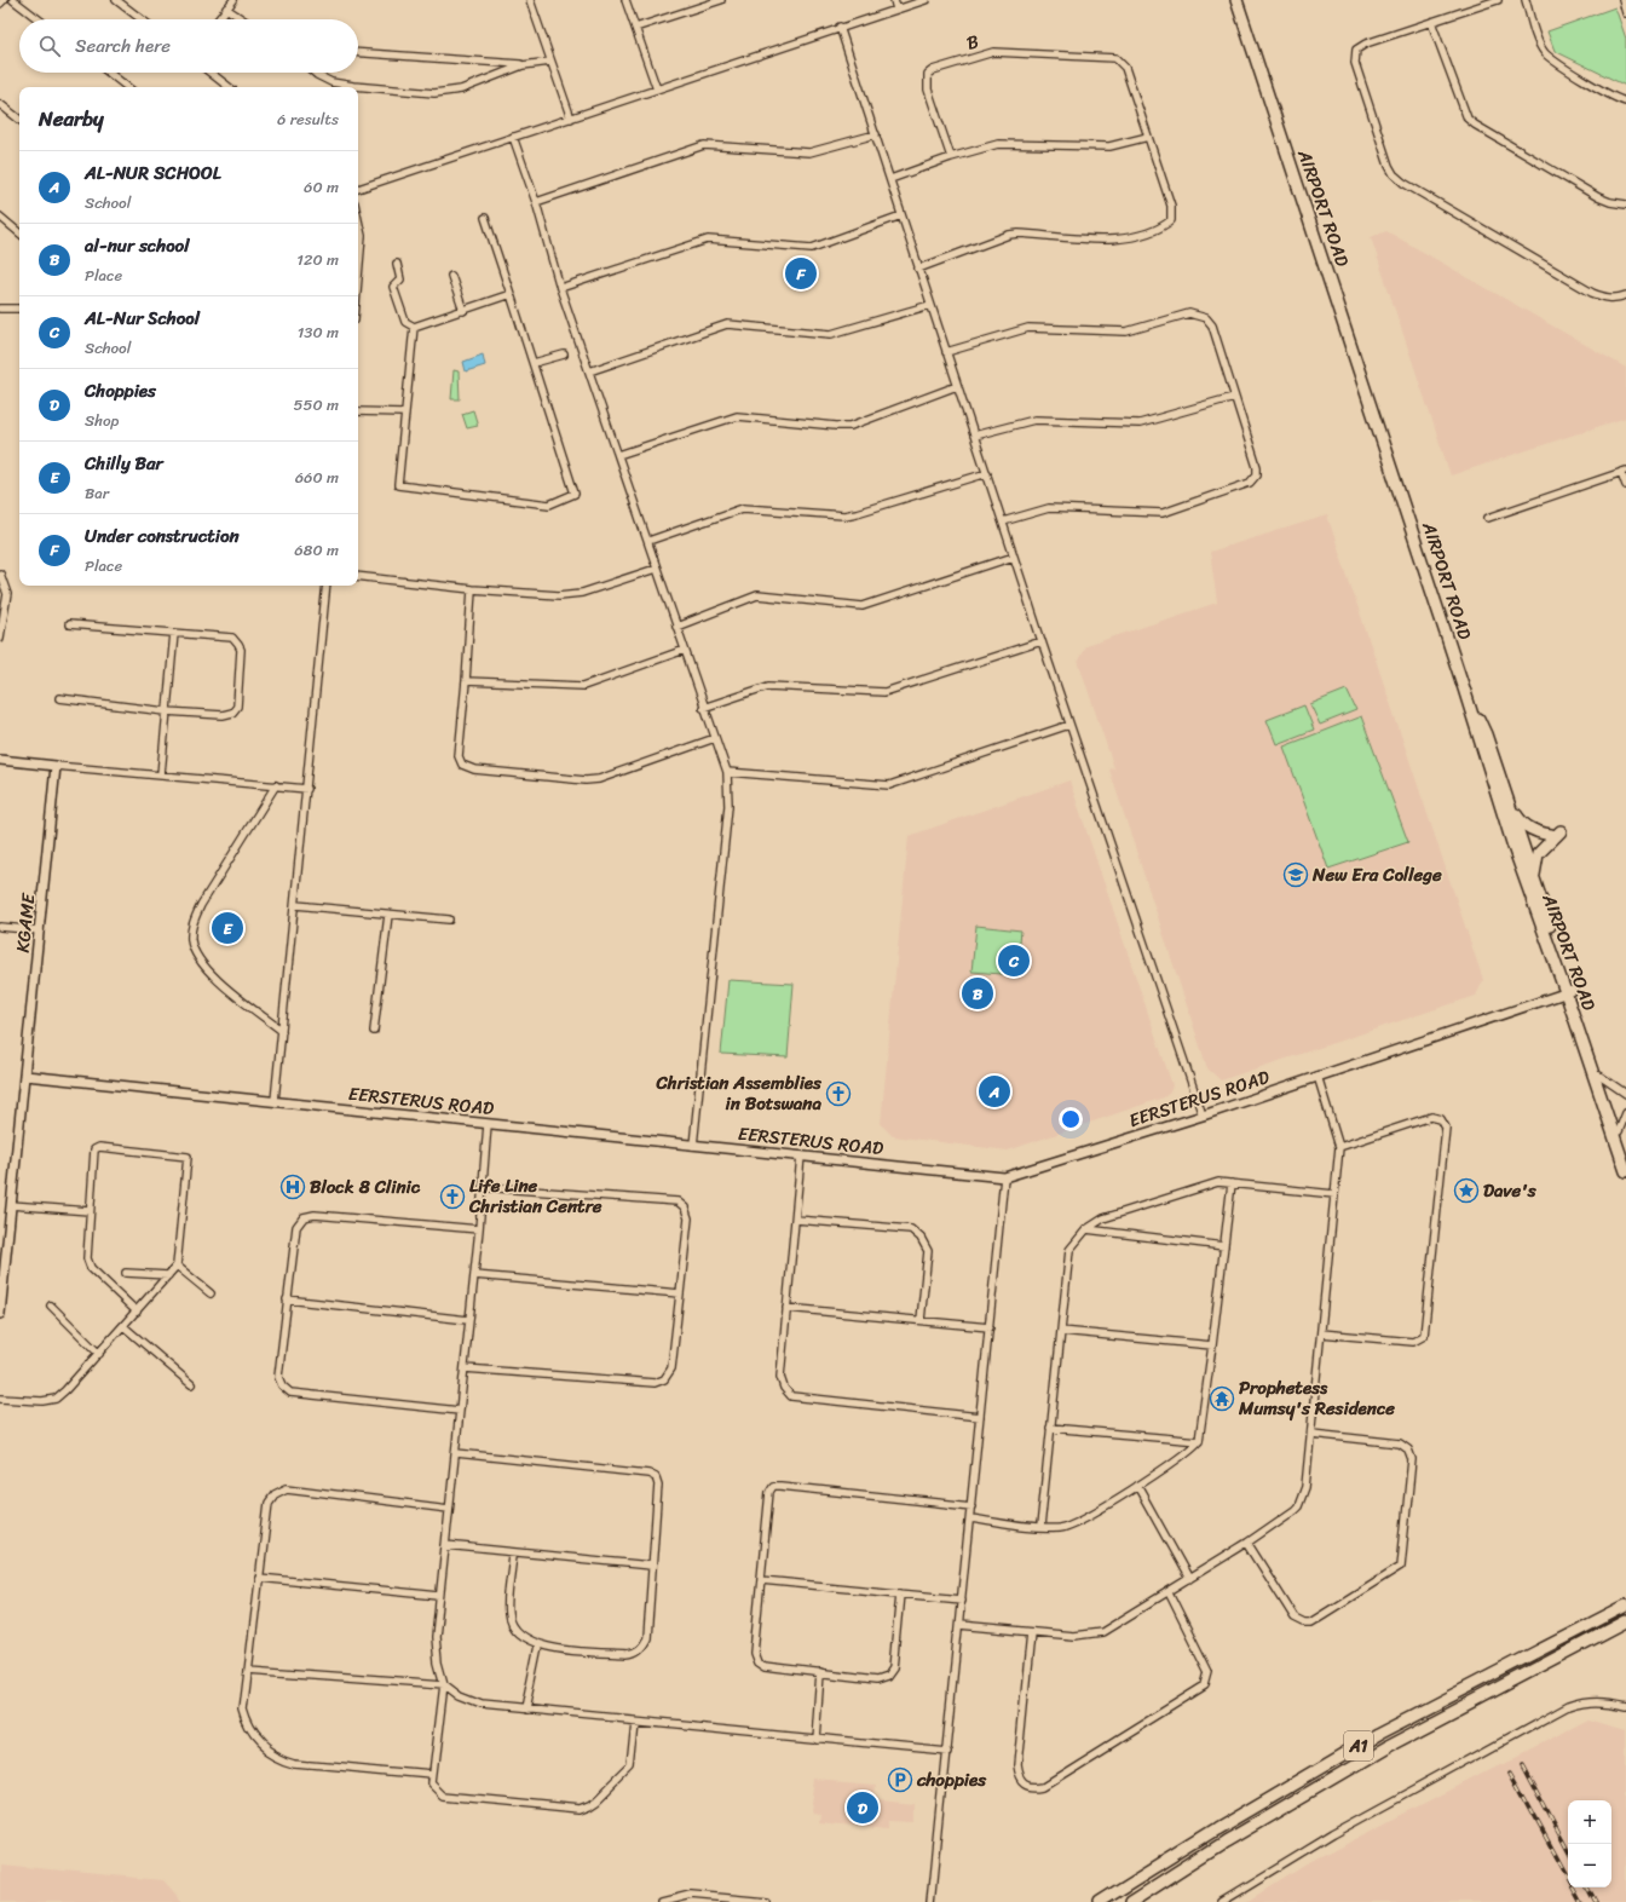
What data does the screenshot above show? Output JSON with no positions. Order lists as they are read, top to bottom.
{
  "streets": {
    "main road": ["AIRPORT ROAD", "A1"],
    "street": ["B", "KGAME", "EERSTERUS ROAD"]
  },
  "crossings": [
    ["AIRPORT ROAD", "EERSTERUS ROAD"],
    ["KGAME", "EERSTERUS ROAD"]
  ],
  "places": {
    "school or university": ["New Era College"],
    "church": ["Christian Assemblies in Botswana", "Life Line Christian Centre"],
    "hospital": ["Block 8 Clinic"],
    "place": ["Dave's"],
    "temple": ["Prophetess Mumsy's Residence"],
    "parking": ["choppies"]
  },
  "page": {
    "search": "Search here",
    "heading": ["Nearby", "6 results"],
    "list": [
      {
        "mark": "A",
        "name": "AL-NUR SCHOOL",
        "note": "School",
        "value": "60 m"
      },
      {
        "mark": "B",
        "name": "al-nur school",
        "note": "Place",
        "value": "120 m"
      },
      {
        "mark": "C",
        "name": "AL-Nur School",
        "note": "School",
        "value": "130 m"
      },
      {
        "mark": "D",
        "name": "Choppies",
        "note": "Shop",
        "value": "550 m"
      },
      {
        "mark": "E",
        "name": "Chilly Bar",
        "note": "Bar",
        "value": "660 m"
      },
      {
        "mark": "F",
        "name": "Under construction",
        "note": "Place",
        "value": "680 m"
      }
    ],
    "pins": [
      "F",
      "E",
      "C",
      "B",
      "A",
      "D"
    ],
    "map_buttons": ["+", "−"]
  }
}
